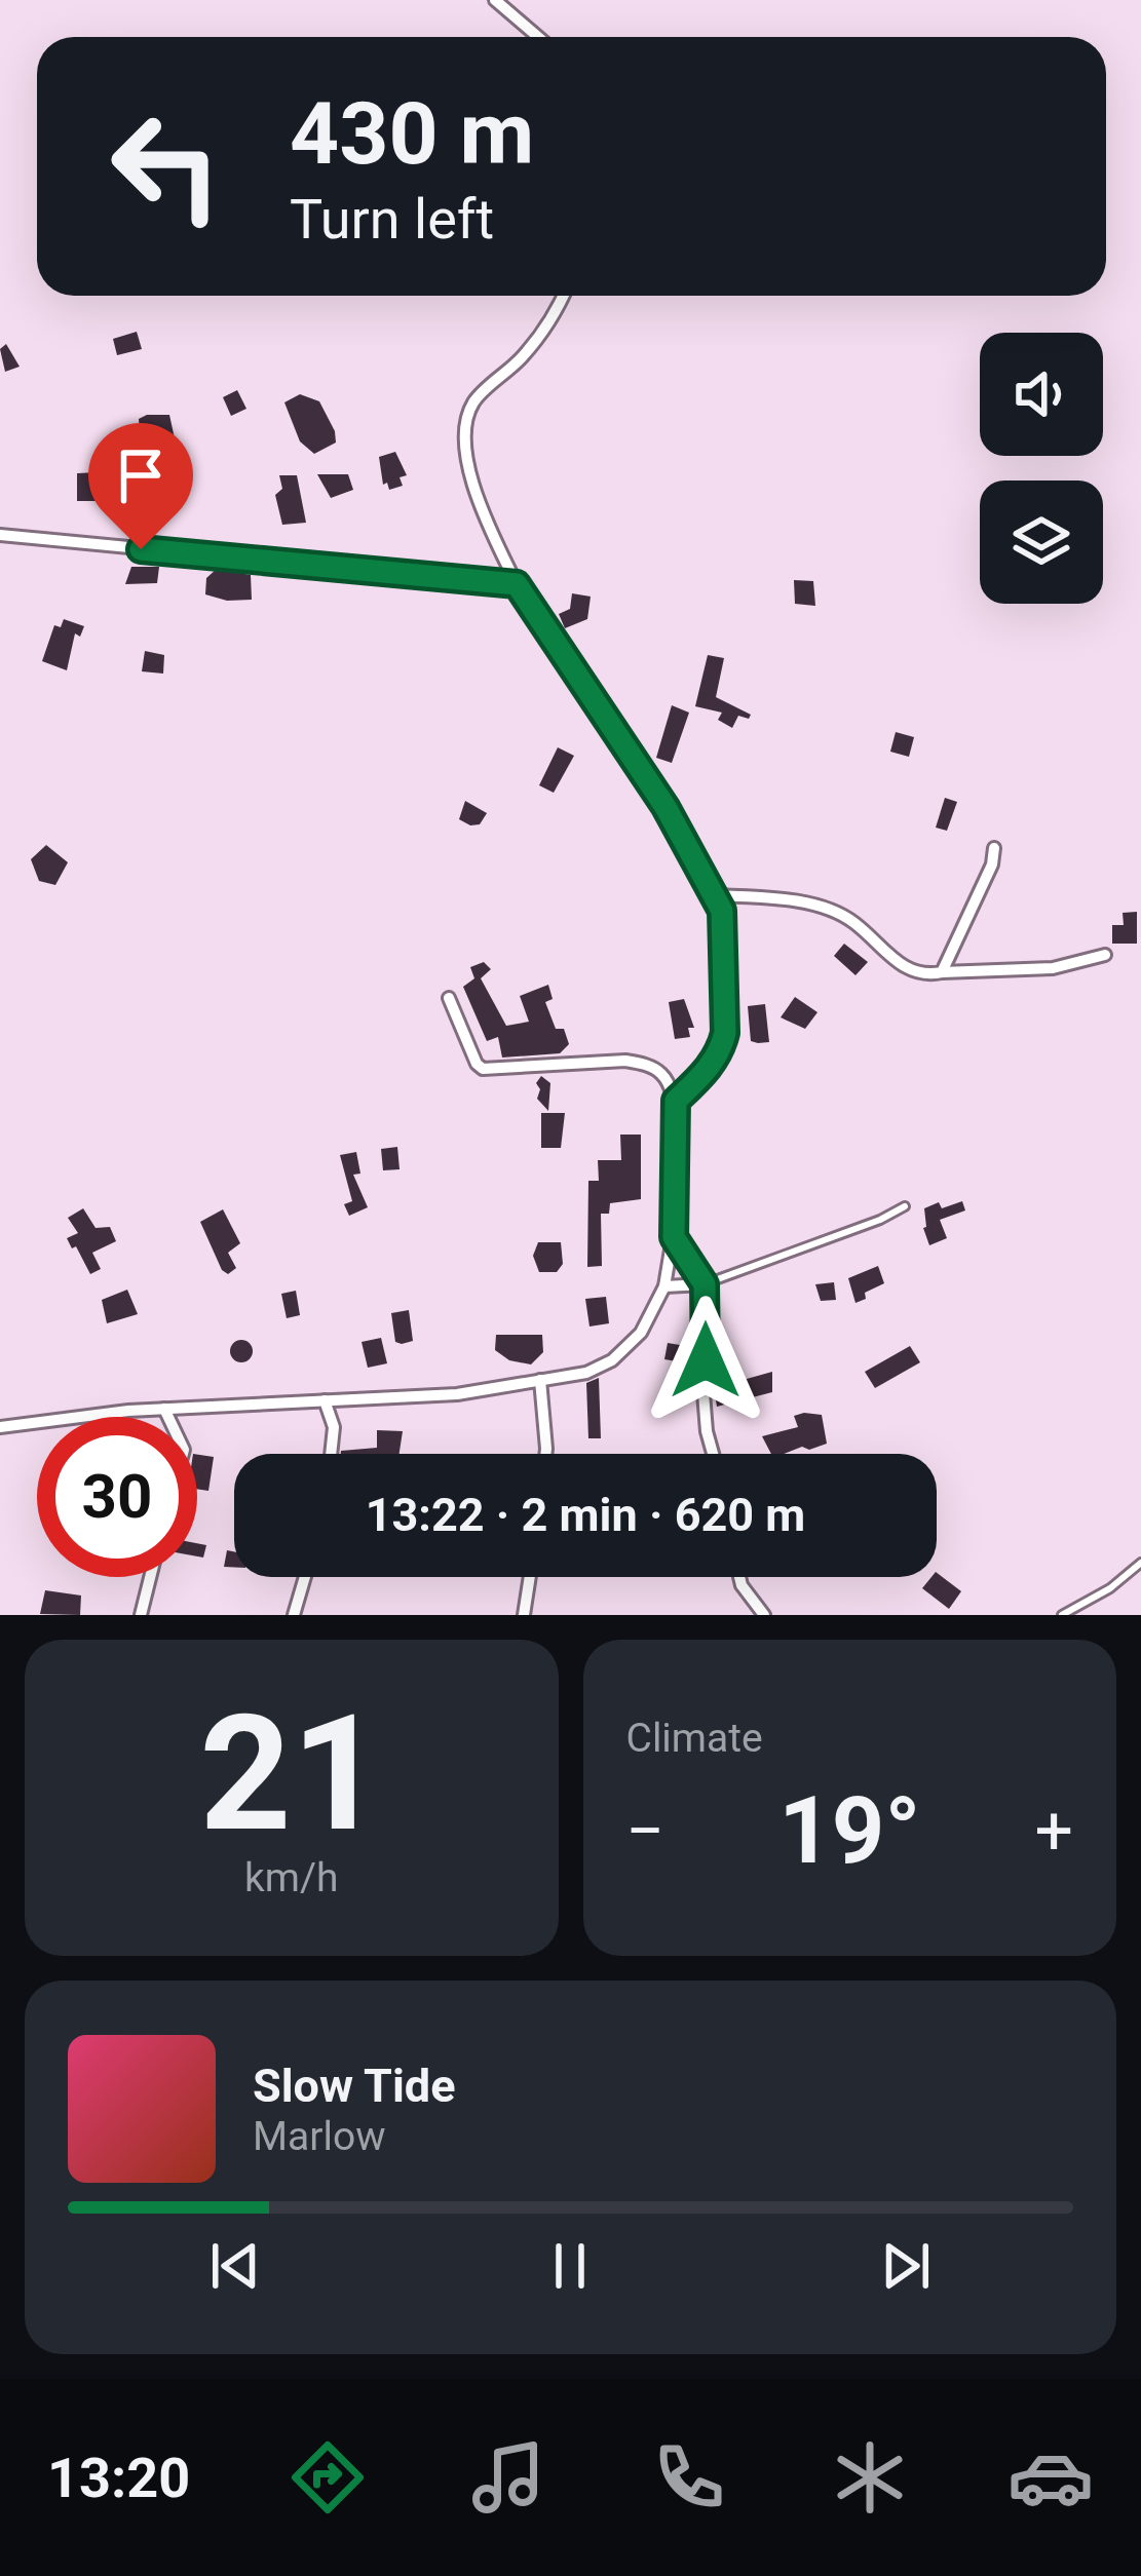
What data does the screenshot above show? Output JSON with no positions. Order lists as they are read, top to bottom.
{
  "page": {
    "turn": ["430 m", "Turn left"],
    "limit": "30",
    "trip": "13:22 · 2 min · 620 m",
    "tile": [
      ["21", "km/h"],
      "Climate"
    ],
    "heat": ["−", "19°", "+"],
    "song": ["Slow Tide", "Marlow"],
    "tabs": "13:20"
  }
}
